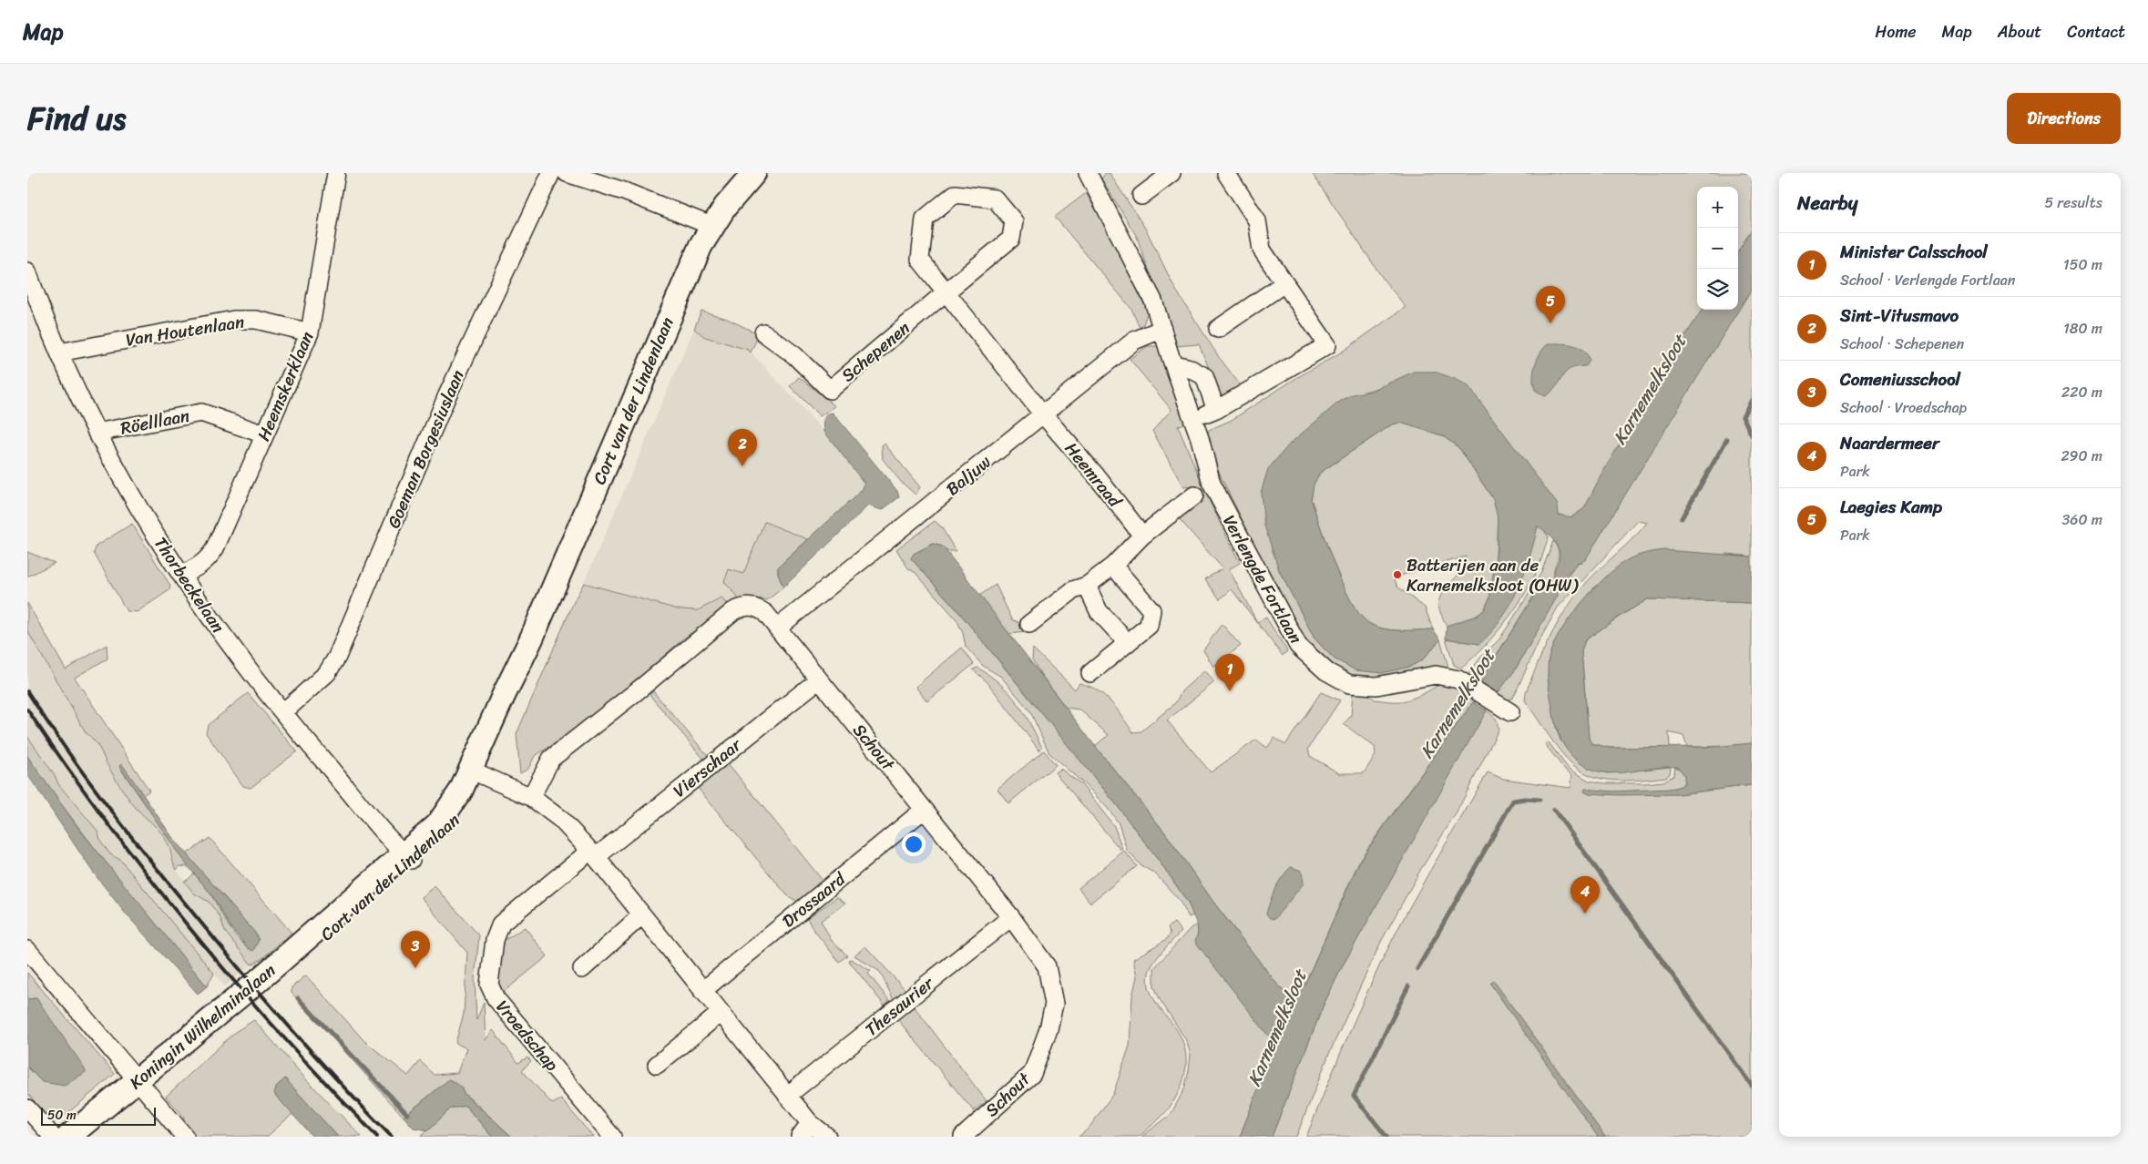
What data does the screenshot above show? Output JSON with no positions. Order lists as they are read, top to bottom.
{
  "streets": {
    "main road": ["Cort van der Lindenlaan", "Koningin Wilhelminalaan"],
    "street": [
      "Van Houtenlaan",
      "Schepenen",
      "Heemskerklaan",
      "Röelllaan",
      "Goeman Borgesiuslaan",
      "Heemraad",
      "Baljuw",
      "Verlengde Fortlaan",
      "Thorbeckelaan",
      "Schout",
      "Vierschaar",
      "Drossaard",
      "Thesaurier",
      "Vroedschap"
    ]
  },
  "crossings": [
    ["Van Houtenlaan", "Heemskerklaan"],
    ["Van Houtenlaan", "Thorbeckelaan"],
    ["Schepenen", "Heemraad"],
    ["Schepenen", "Baljuw"],
    ["Heemskerklaan", "Röelllaan"],
    ["Heemskerklaan", "Thorbeckelaan"],
    ["Cort van der Lindenlaan", "Thorbeckelaan"],
    ["Cort van der Lindenlaan", "Koningin Wilhelminalaan"],
    ["Röelllaan", "Thorbeckelaan"],
    ["Goeman Borgesiuslaan", "Thorbeckelaan"],
    ["Heemraad", "Baljuw"],
    ["Baljuw", "Verlengde Fortlaan"],
    ["Baljuw", "Schout"],
    ["Schout", "Vierschaar"],
    ["Schout", "Drossaard"],
    ["Schout", "Thesaurier"],
    ["Vierschaar", "Vroedschap"]
  ],
  "water": ["Karnemelksloot"],
  "places": ["Batterijen aan de Karnemelksloot (OHW)"],
  "scale_bar": "50 m",
  "page": {
    "header": "Map",
    "nav": [
      "Home",
      "Map",
      "About",
      "Contact"
    ],
    "title": "Find us",
    "buttons": "Directions",
    "heading": ["Nearby", "5 results"],
    "map_buttons": ["+", "−"],
    "list": [
      {
        "mark": "1",
        "name": "Minister Calsschool",
        "note": "School · Verlengde Fortlaan",
        "value": "150 m"
      },
      {
        "mark": "2",
        "name": "Sint-Vitusmavo",
        "note": "School · Schepenen",
        "value": "180 m"
      },
      {
        "mark": "3",
        "name": "Comeniusschool",
        "note": "School · Vroedschap",
        "value": "220 m"
      },
      {
        "mark": "4",
        "name": "Naardermeer",
        "note": "Park",
        "value": "290 m"
      },
      {
        "mark": "5",
        "name": "Laegies Kamp",
        "note": "Park",
        "value": "360 m"
      }
    ],
    "pins": [
      "5",
      "2",
      "1",
      "4",
      "3"
    ],
    "scale": "50 m"
  }
}
